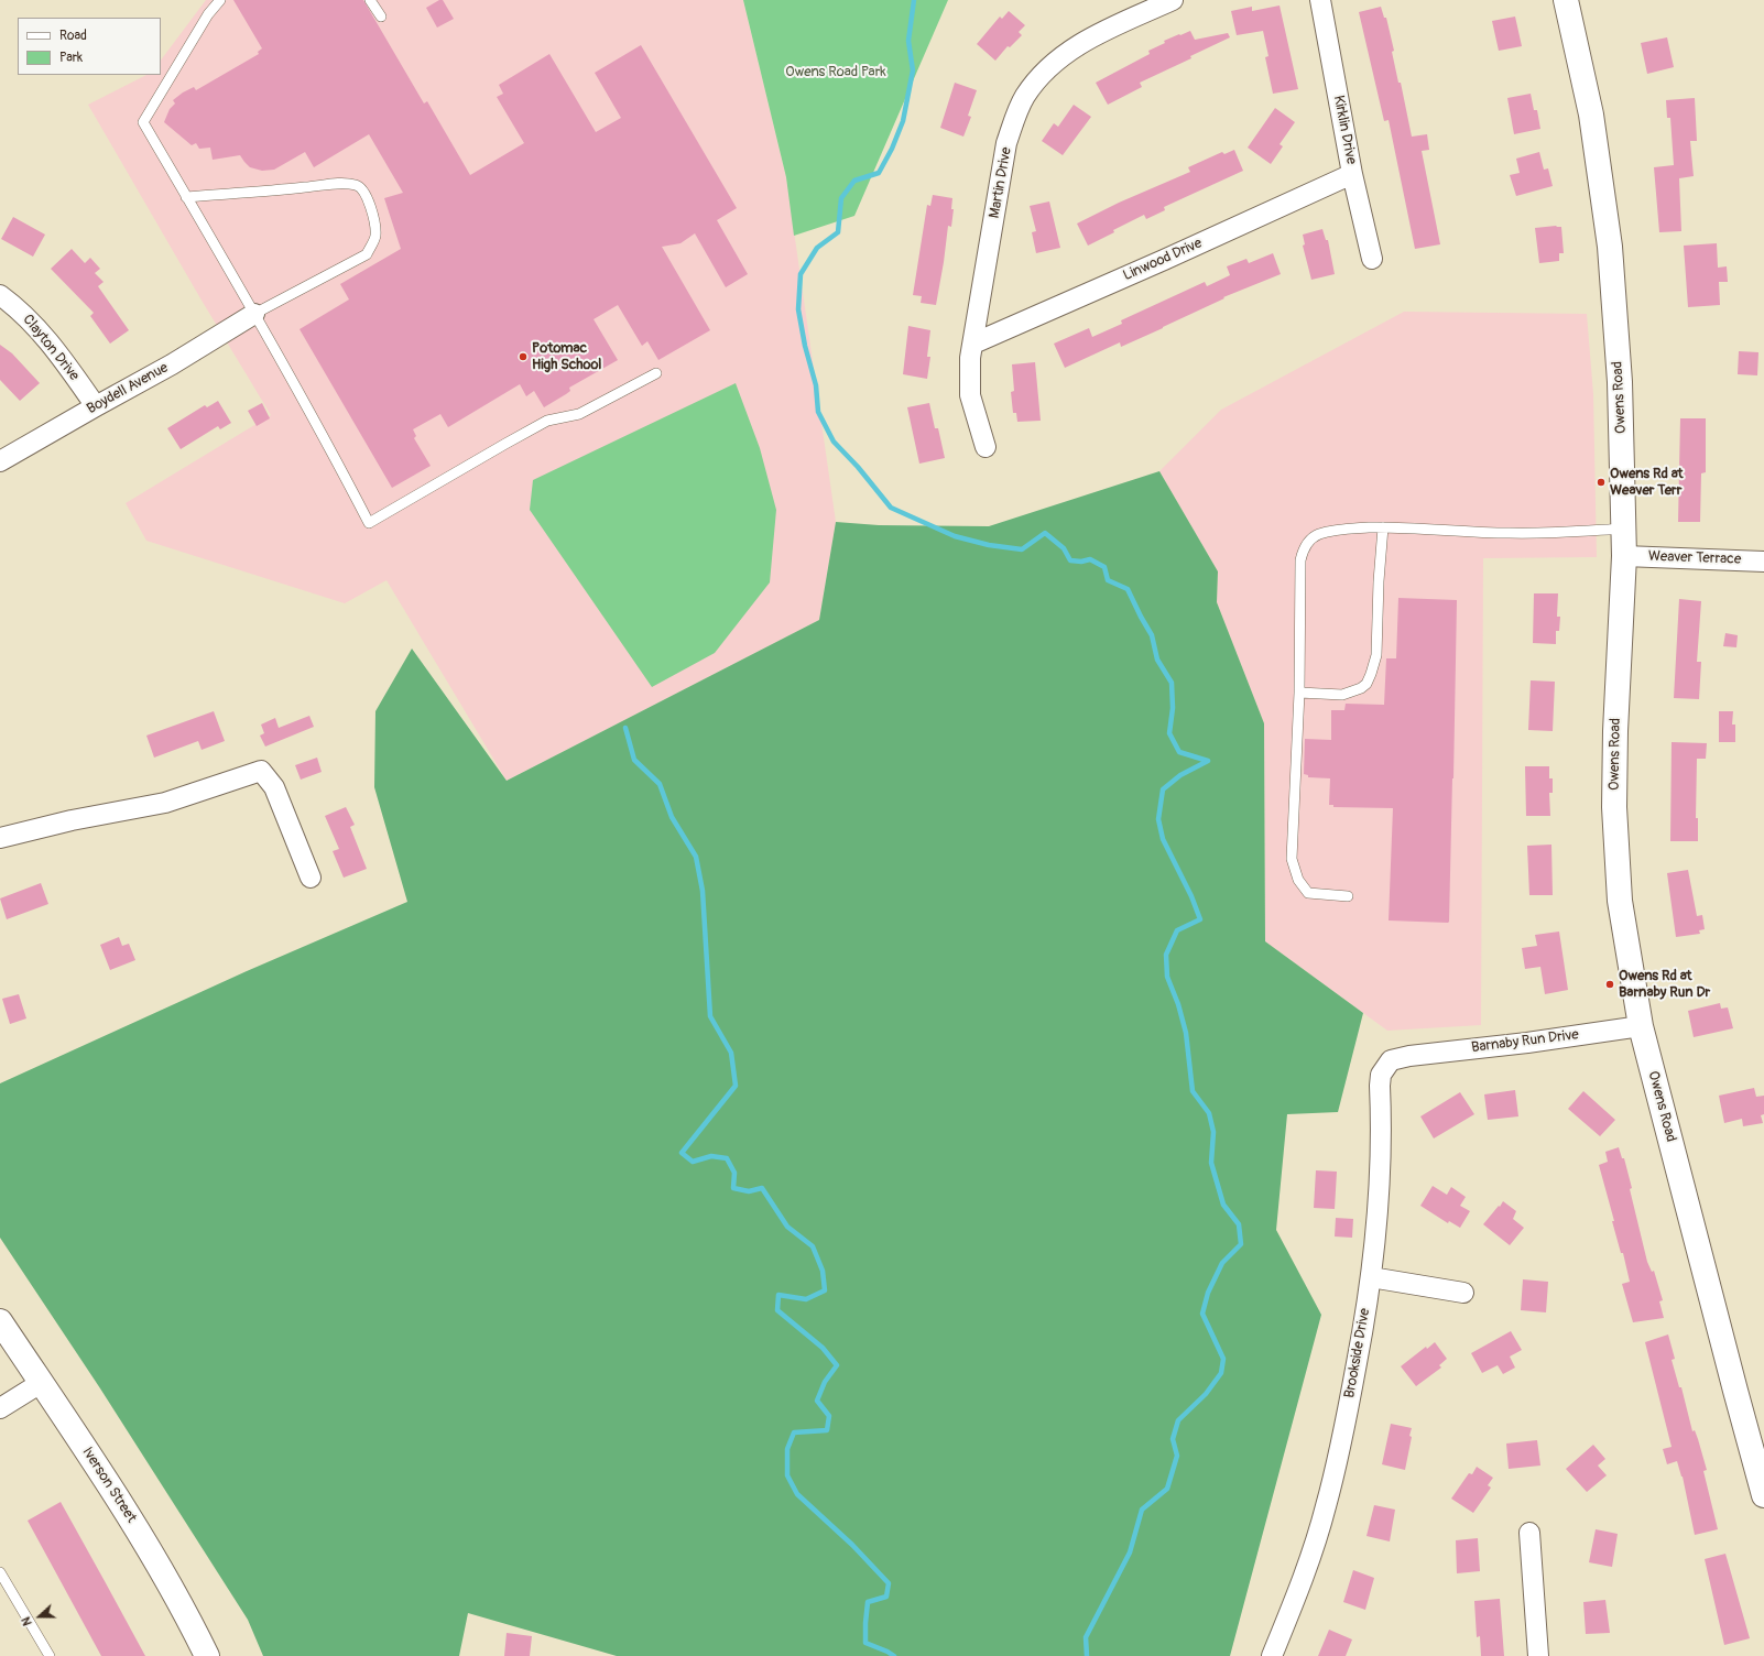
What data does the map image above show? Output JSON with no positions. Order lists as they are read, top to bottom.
{
  "streets": {
    "street": [
      "Kirklin Drive",
      "Martin Drive",
      "Linwood Drive",
      "Clayton Drive",
      "Boydell Avenue",
      "Owens Road",
      "Weaver Terrace",
      "Barnaby Run Drive",
      "Brookside Drive",
      "Iverson Street"
    ]
  },
  "crossings": [
    ["Kirklin Drive", "Linwood Drive"],
    ["Martin Drive", "Linwood Drive"],
    ["Clayton Drive", "Boydell Avenue"],
    ["Owens Road", "Weaver Terrace"],
    ["Owens Road", "Barnaby Run Drive"],
    ["Barnaby Run Drive", "Brookside Drive"]
  ],
  "parks": ["Owens Road Park"],
  "places": ["Potomac High School", "Owens Rd at Weaver Terr", "Owens Rd at Barnaby Run Dr"],
  "legend": ["Road", "Park"],
  "north": "left"
}
